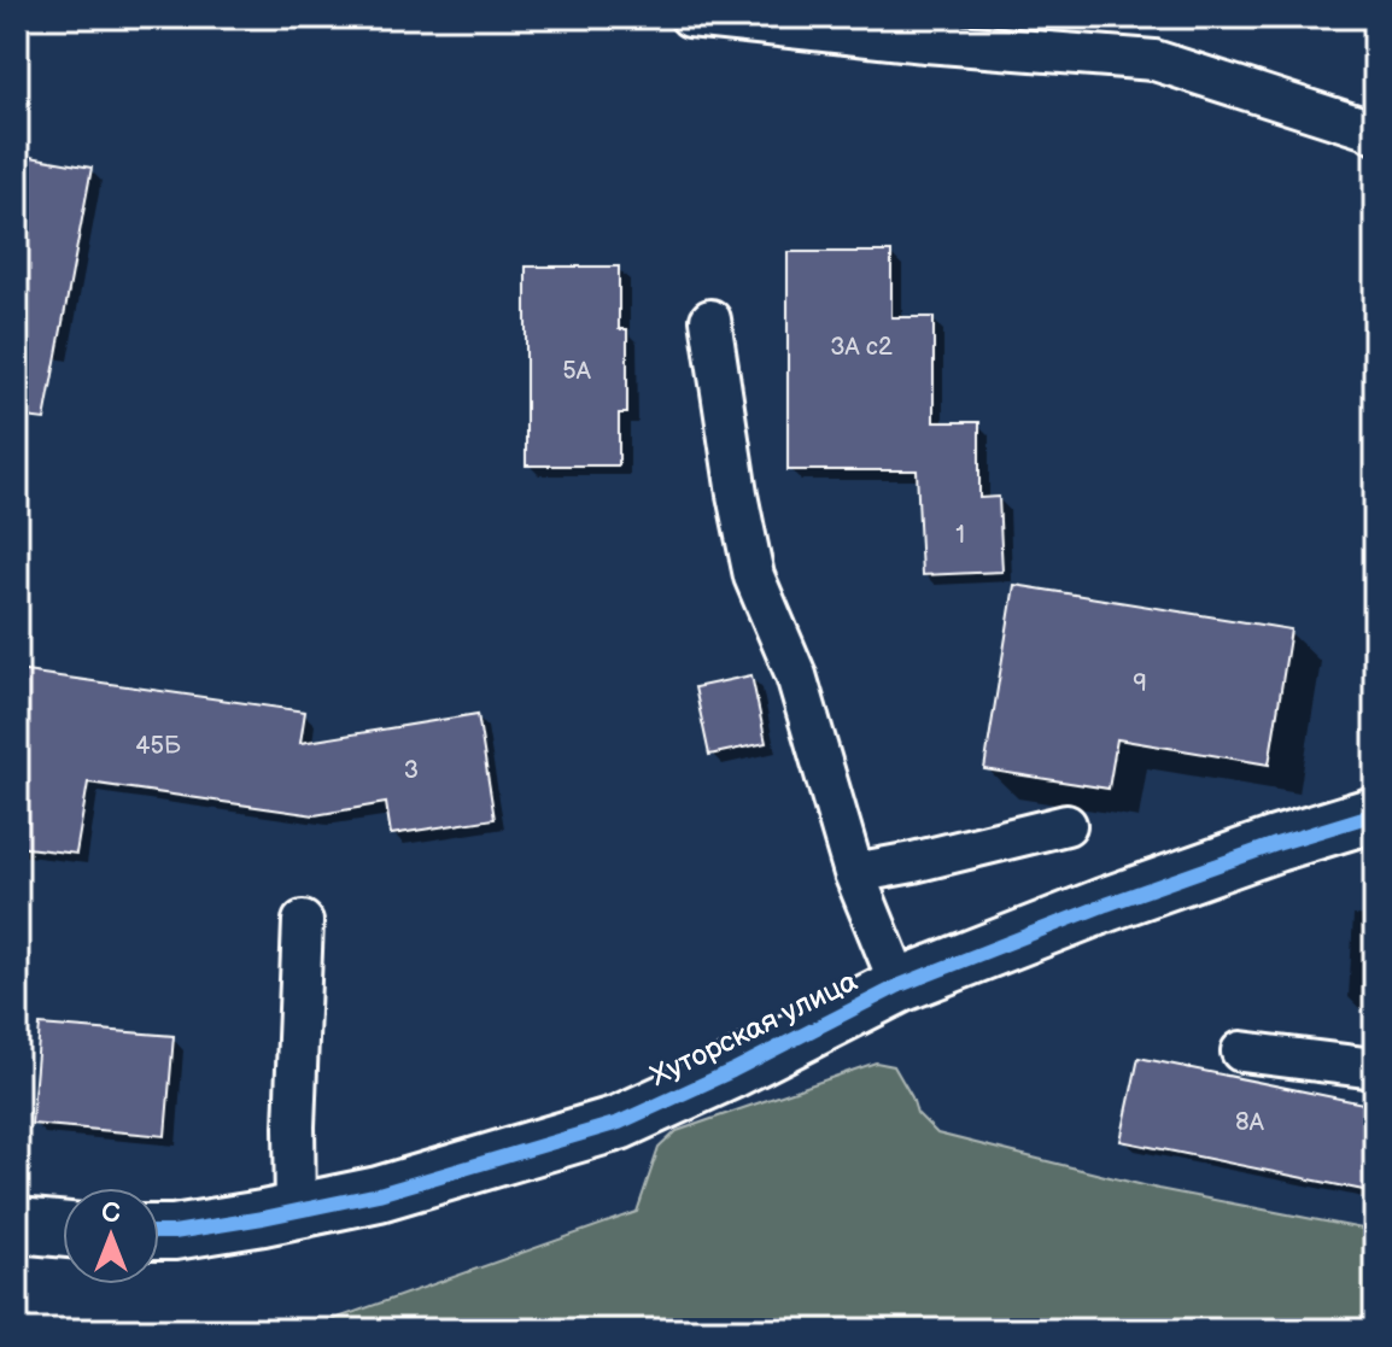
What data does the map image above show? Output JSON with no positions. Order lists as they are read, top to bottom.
{
  "streets": {
    "street": ["Хуторская улица"]
  },
  "house_numbers": [
    "3А с2",
    "5А",
    "1",
    "9",
    "45Б",
    "3",
    "8А"
  ],
  "north": "top"
}
